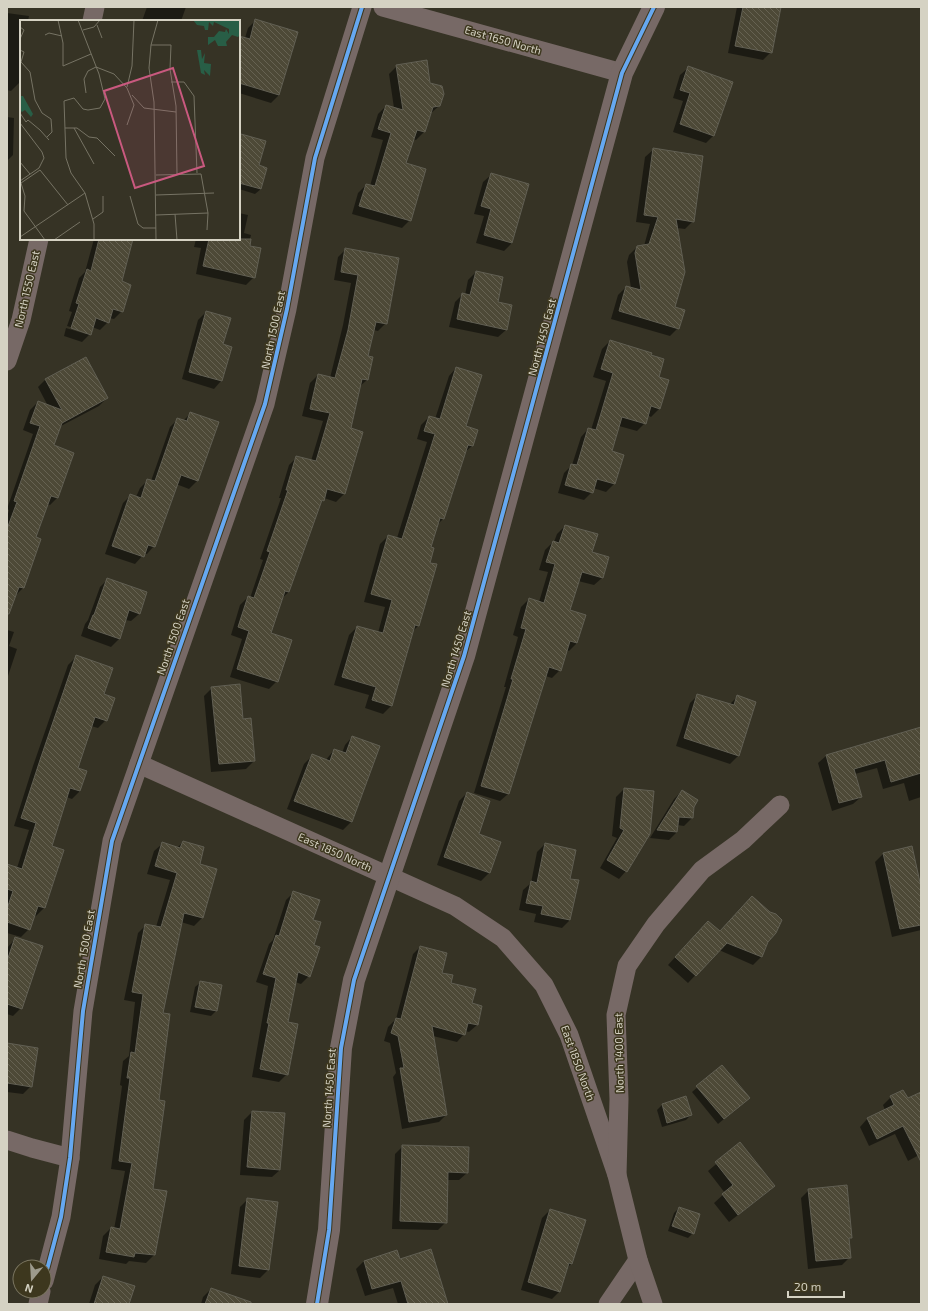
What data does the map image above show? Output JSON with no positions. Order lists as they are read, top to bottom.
{
  "streets": {
    "street": [
      "East 1650 North",
      "North 1550 East",
      "North 1500 East",
      "North 1450 East",
      "East 1850 North",
      "North 1400 East"
    ]
  },
  "crossings": [
    ["East 1650 North", "North 1450 East"],
    ["North 1500 East", "East 1850 North"],
    ["North 1450 East", "East 1850 North"],
    ["East 1850 North", "North 1400 East"]
  ],
  "scale_bar": "20 m",
  "north": "bottom"
}
